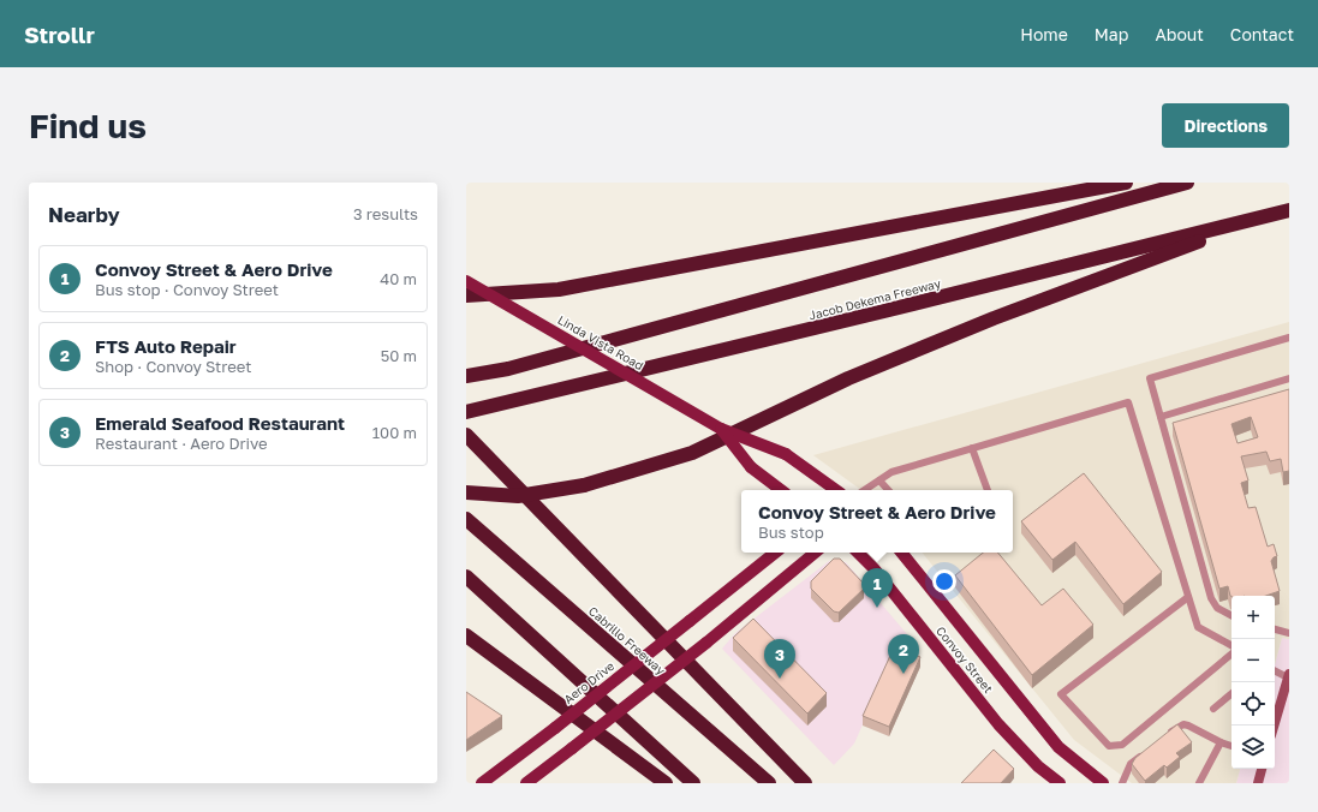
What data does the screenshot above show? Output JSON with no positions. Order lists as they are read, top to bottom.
{
  "streets": {
    "highway": ["Jacob Dekema Freeway", "Cabrillo Freeway"],
    "main road": ["Linda Vista Road", "Convoy Street", "Aero Drive"]
  },
  "page": {
    "header": "Strollr",
    "nav": [
      "Home",
      "Map",
      "About",
      "Contact"
    ],
    "buttons": "Directions",
    "title": "Find us",
    "heading": ["Nearby", "3 results"],
    "list": [
      {
        "mark": "1",
        "name": "Convoy Street & Aero Drive",
        "note": "Bus stop · Convoy Street",
        "value": "40 m"
      },
      {
        "mark": "2",
        "name": "FTS Auto Repair",
        "note": "Shop · Convoy Street",
        "value": "50 m"
      },
      {
        "mark": "3",
        "name": "Emerald Seafood Restaurant",
        "note": "Restaurant · Aero Drive",
        "value": "100 m"
      }
    ],
    "popup": ["Convoy Street & Aero Drive", "Bus stop"],
    "pins": ["1", "2", "3"],
    "map_buttons": ["+", "−"]
  }
}
